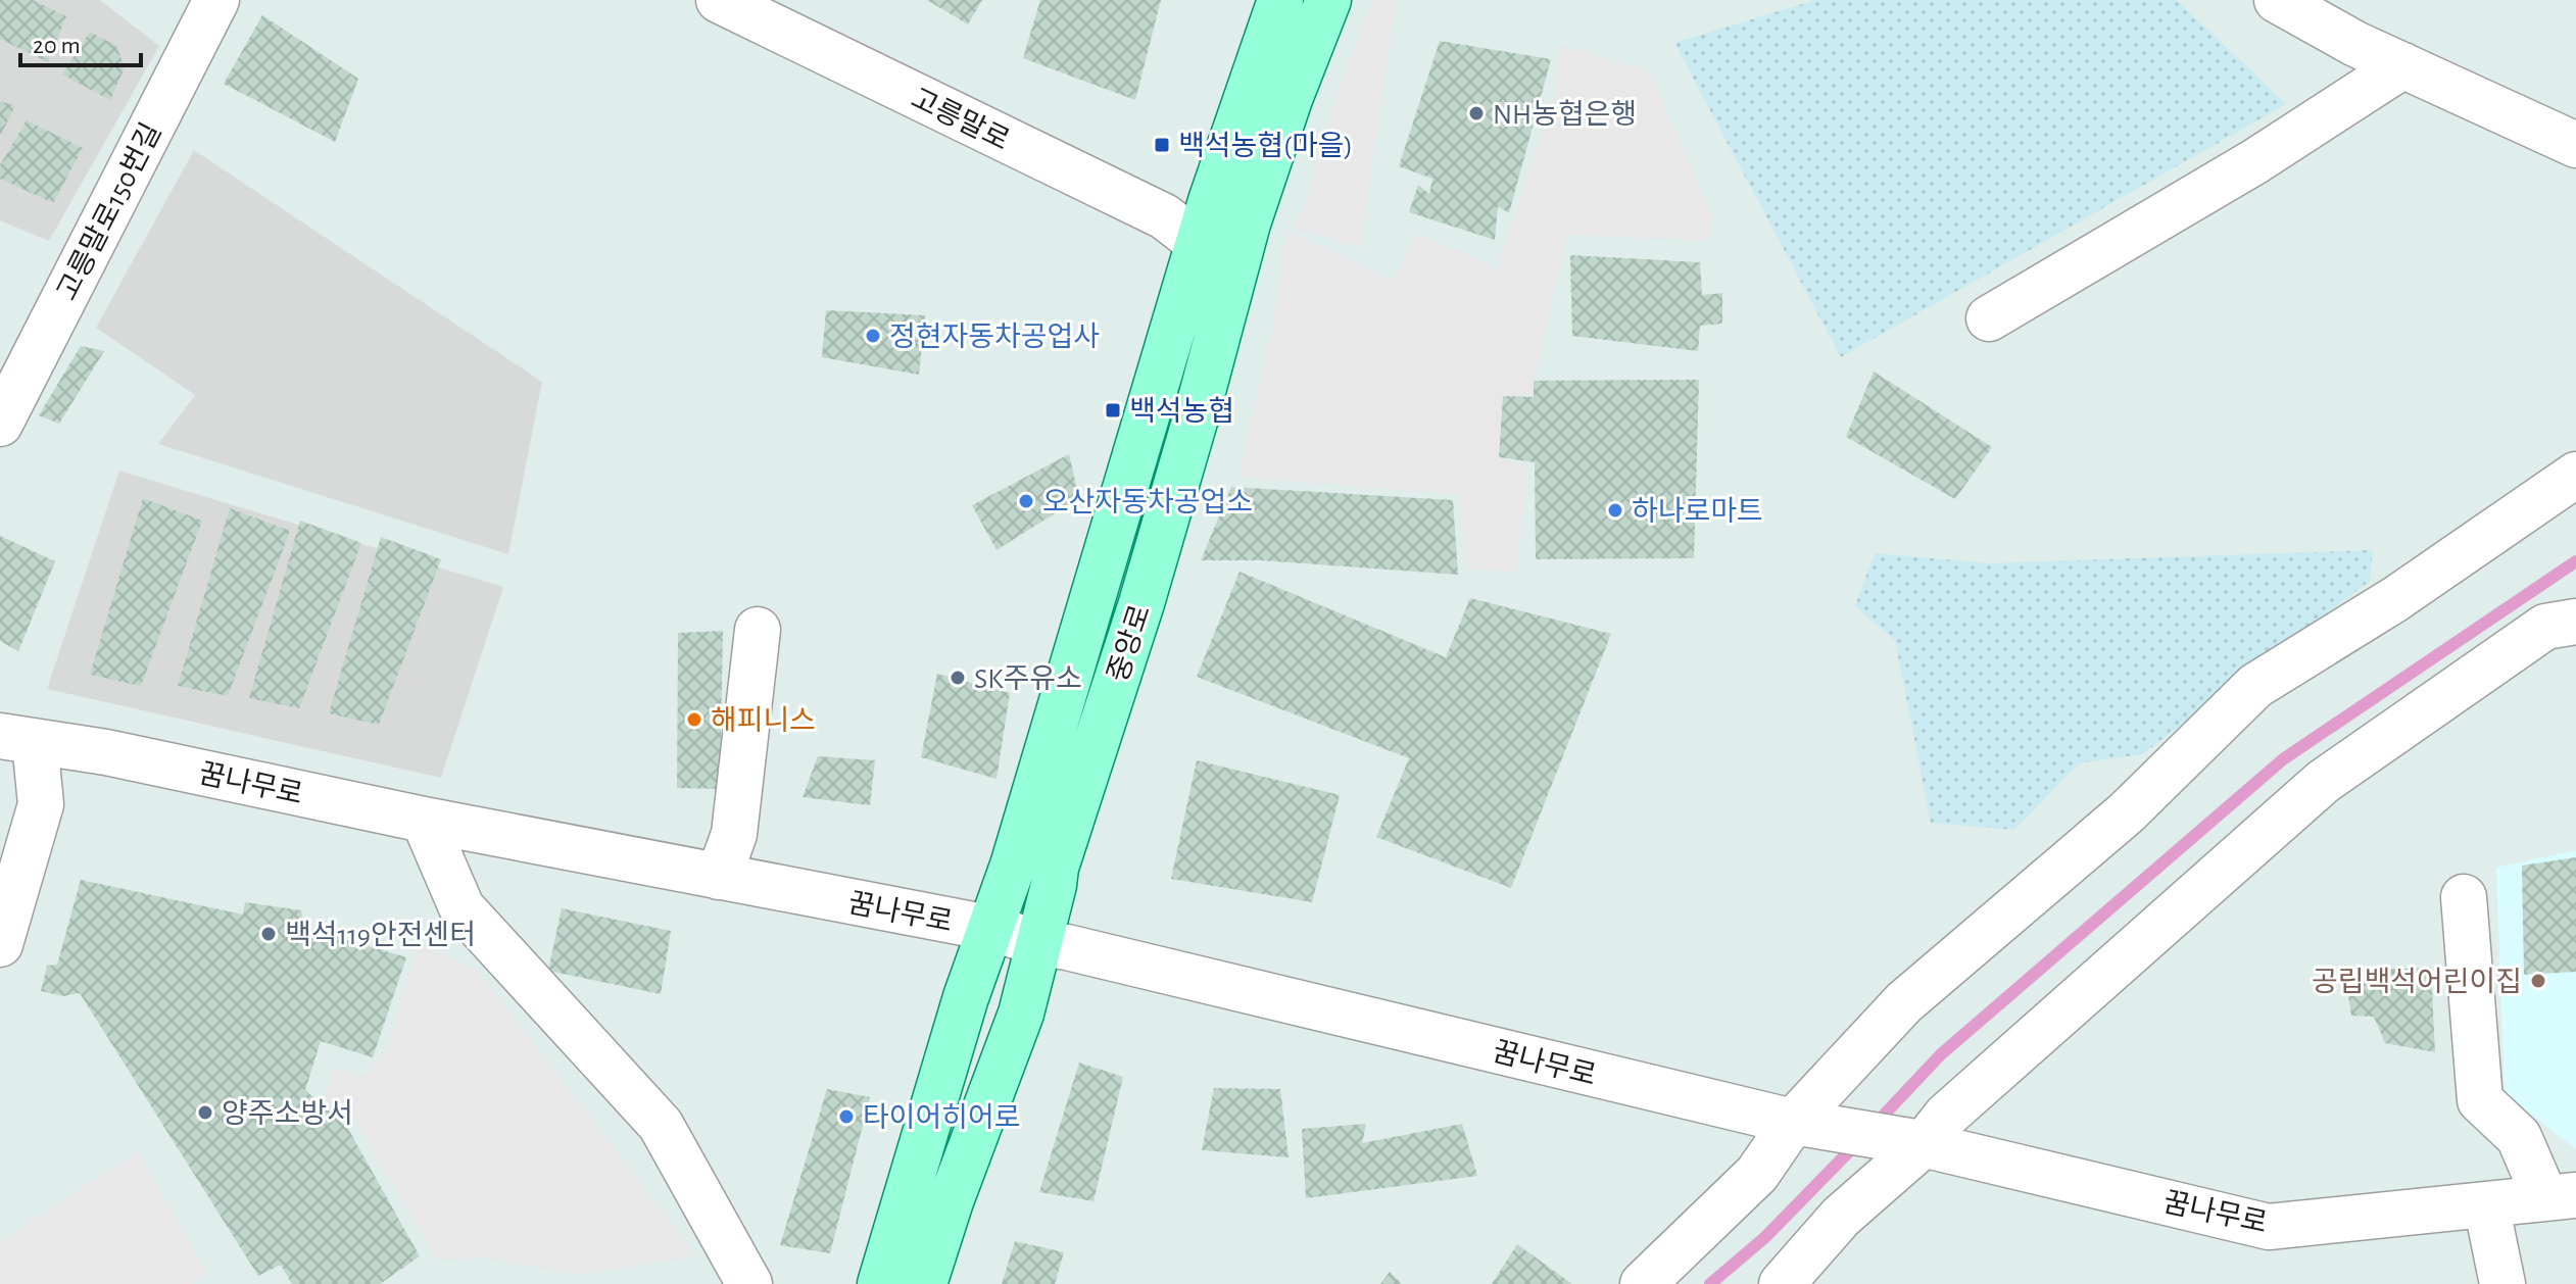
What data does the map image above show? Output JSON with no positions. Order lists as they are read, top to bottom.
{
  "streets": {
    "main road": ["중앙로"],
    "street": ["고릉말로", "고릉말로150번길", "꿈나무로"]
  },
  "crossings": [
    ["고릉말로", "중앙로"],
    ["중앙로", "꿈나무로"]
  ],
  "places": {
    "other": [
      "NH농협은행",
      "정현자동차공업사",
      "오산자동차공업소",
      "하나로마트",
      "SK주유소",
      "해피니스",
      "백석119안전센터",
      "공립백석어린이집",
      "양주소방서",
      "타이어히어로"
    ],
    "transit": ["백석농협(마을)", "백석농협"]
  },
  "scale_bar": "20 m"
}
